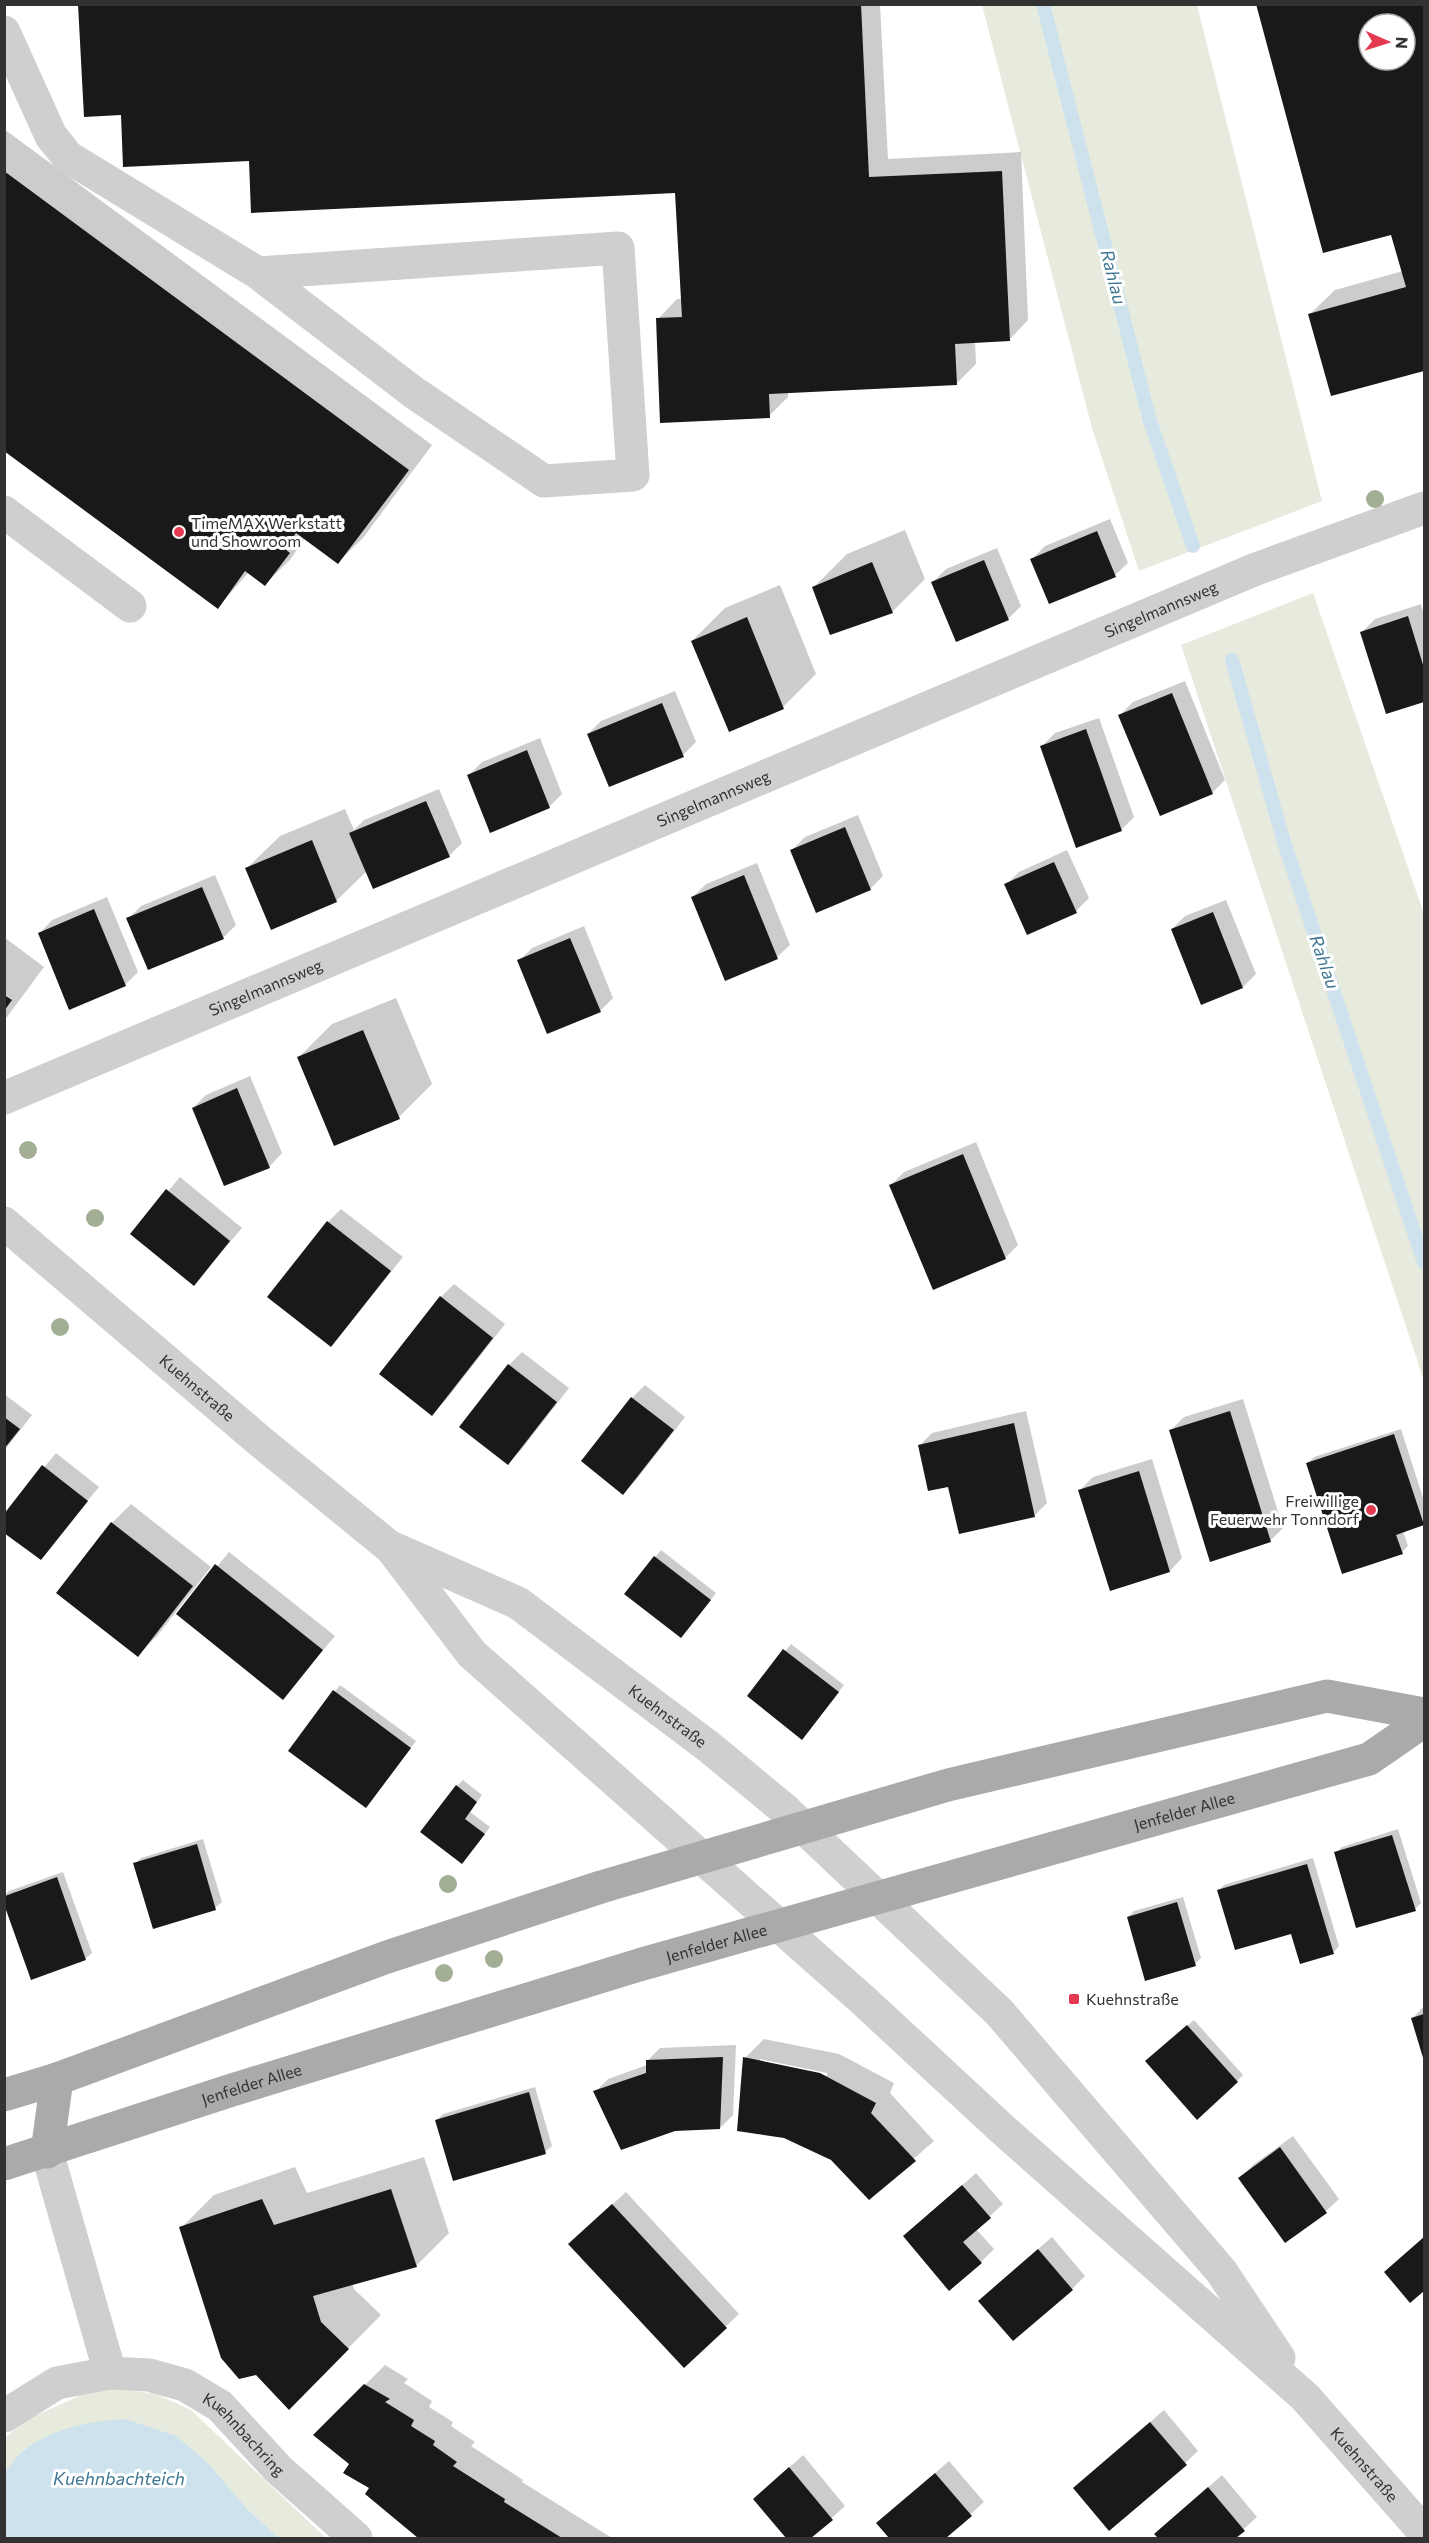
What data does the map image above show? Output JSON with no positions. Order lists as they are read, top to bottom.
{
  "streets": {
    "main road": ["Jenfelder Allee"],
    "street": ["Singelmannsweg", "Kuehnstraße", "Kuehnbachring"]
  },
  "crossings": [
    ["Kuehnstraße", "Jenfelder Allee"]
  ],
  "water": ["Rahlau", "Kuehnbachteich"],
  "places": {
    "other": ["TimeMAX Werkstatt und Showroom", "Freiwillige Feuerwehr Tonndorf"],
    "transit": ["Kuehnstraße"]
  },
  "north": "right"
}
